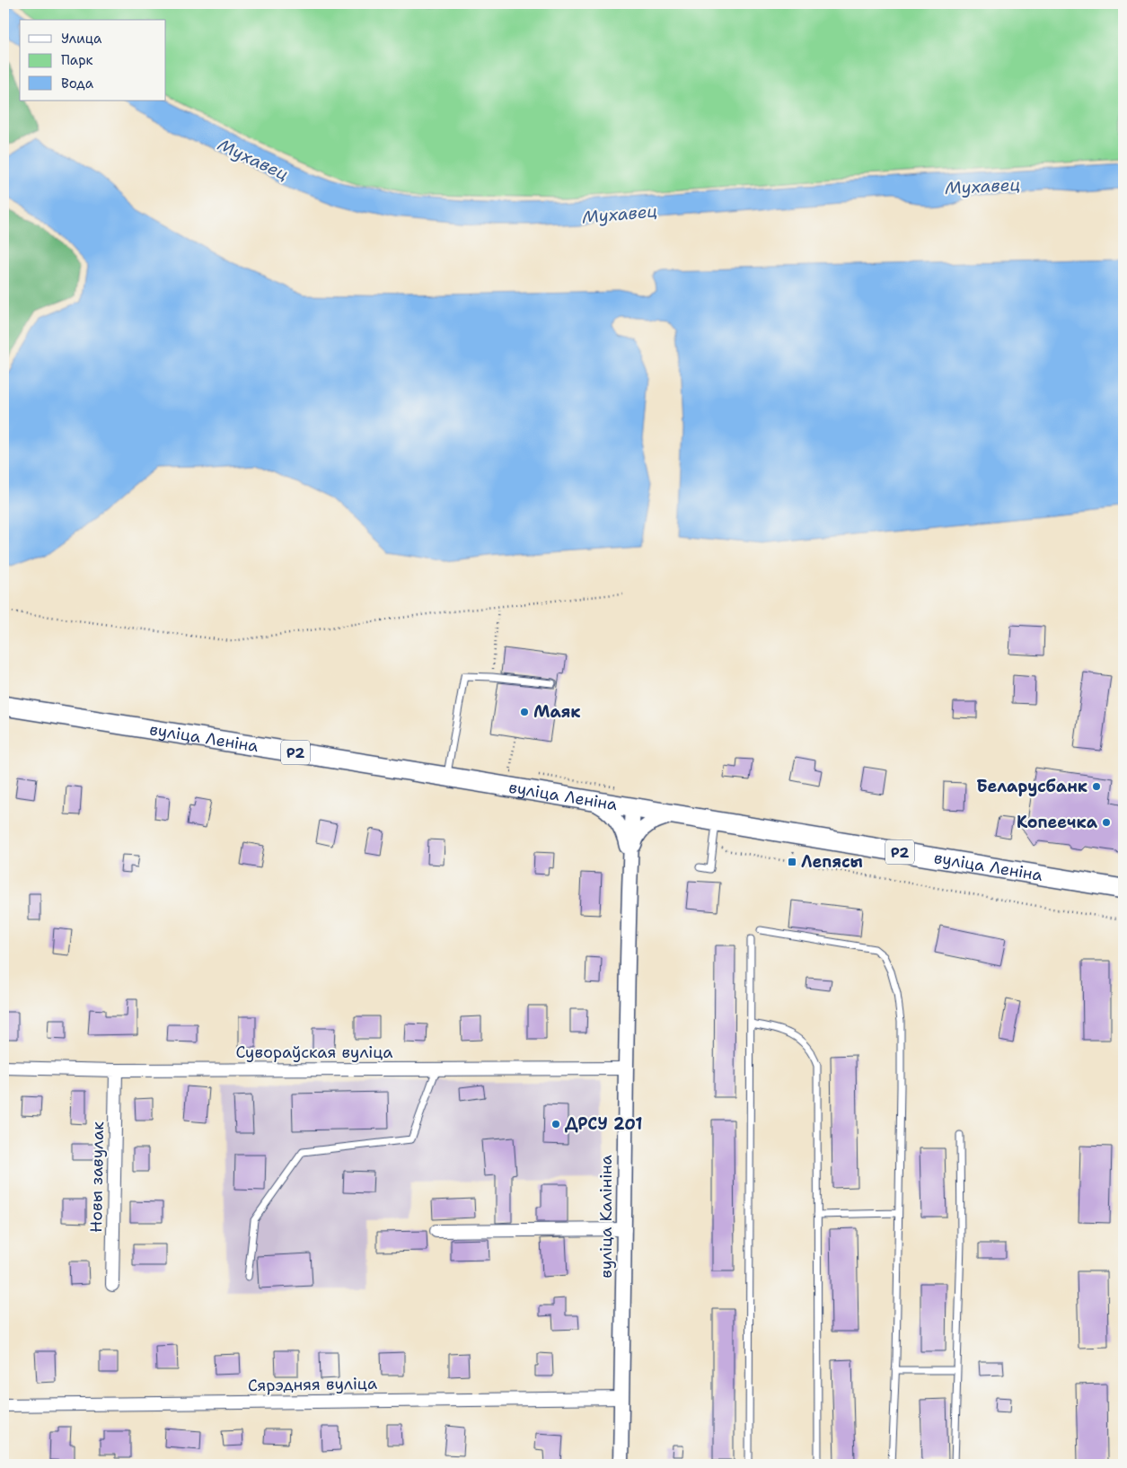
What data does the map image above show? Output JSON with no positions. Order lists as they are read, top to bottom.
{
  "streets": {
    "main road": ["вуліца Леніна", "Р2"],
    "street": [
      "Сувораўская вуліца",
      "Новы завулак",
      "вуліца Калініна",
      "Сярэдняя вуліца"
    ]
  },
  "crossings": [
    ["вуліца Леніна", "вуліца Калініна"],
    ["Сувораўская вуліца", "Новы завулак"],
    ["Сувораўская вуліца", "вуліца Калініна"],
    ["вуліца Калініна", "Сярэдняя вуліца"]
  ],
  "water": ["Мухавец"],
  "places": {
    "other": [
      "Маяк",
      "Беларусбанк",
      "Копеечка",
      "ДРСУ 201"
    ],
    "transit": ["Лепясы"]
  },
  "legend": ["Улица", "Парк", "Вода"]
}
